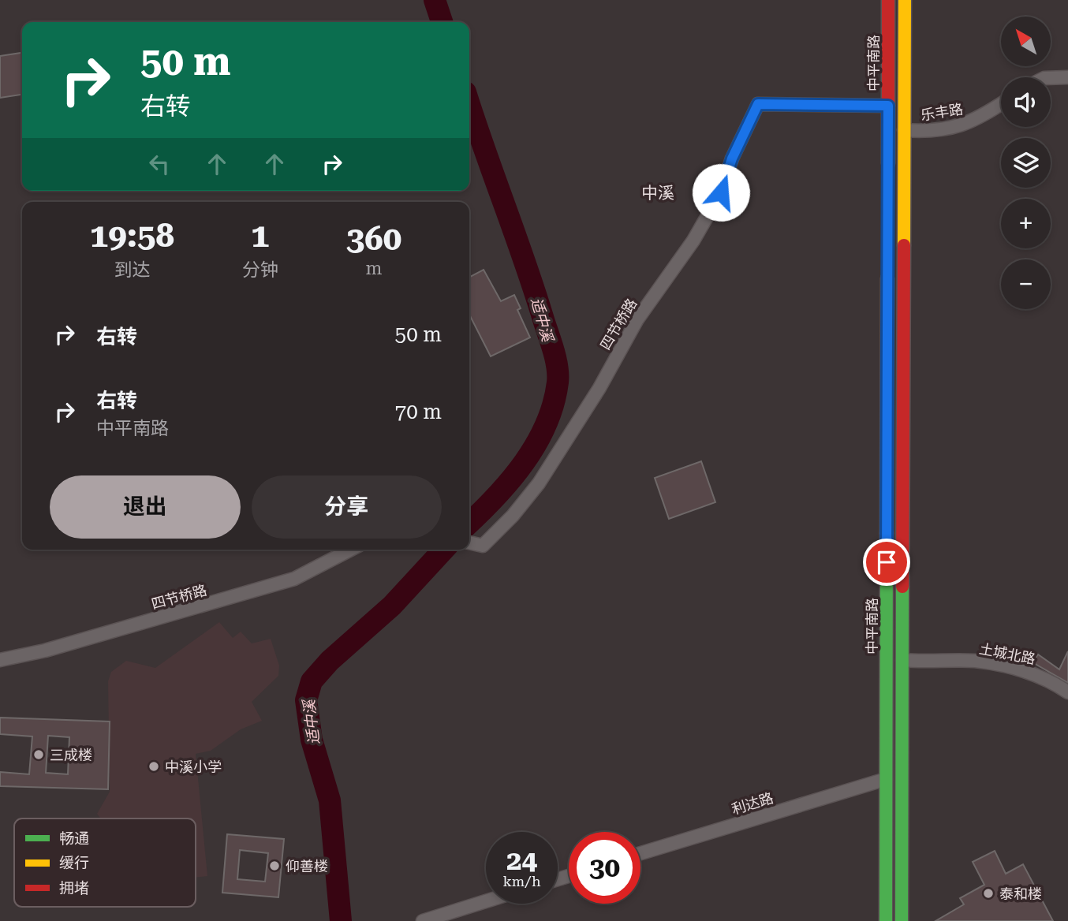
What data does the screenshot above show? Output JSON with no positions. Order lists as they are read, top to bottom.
{
  "streets": {
    "highway": ["中平南路"],
    "street": [
      "乐丰路",
      "四节桥路",
      "土城北路",
      "利达路"
    ]
  },
  "crossings": [
    ["中平南路", "四节桥路"],
    ["中平南路", "利达路"]
  ],
  "districts": ["中溪"],
  "water": ["适中溪"],
  "places": [
    "三成楼",
    "中溪小学",
    "仰善楼",
    "泰和楼"
  ],
  "legend": ["畅通", "缓行", "拥堵"],
  "north": "top left",
  "page": {
    "map_buttons": ["+", "−"],
    "turn": ["50 m", "右转"],
    "eta": [
      "19:58",
      "到达",
      "1",
      "分钟",
      "360",
      "m"
    ],
    "list": [
      {
        "name": "右转",
        "value": "50 m"
      },
      {
        "name": "右转",
        "note": "中平南路",
        "value": "70 m"
      }
    ],
    "buttons": ["退出", "分享"],
    "speed": "24 km/h",
    "limit": "30"
  }
}
